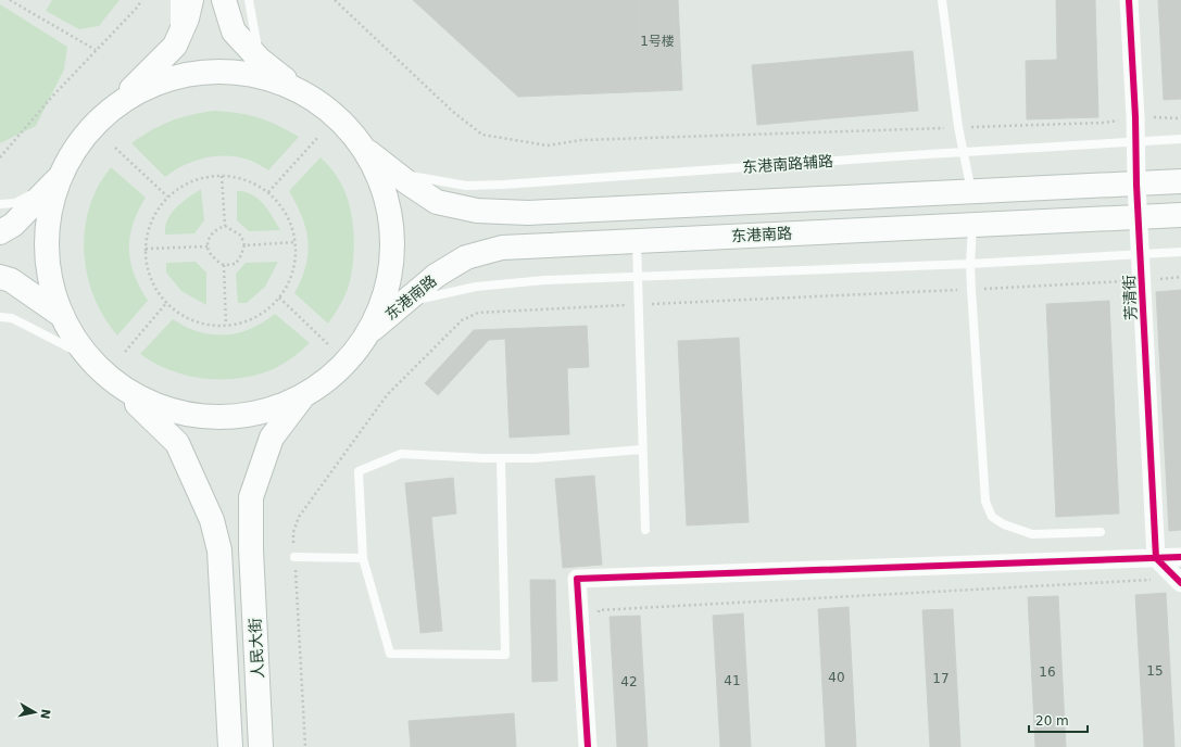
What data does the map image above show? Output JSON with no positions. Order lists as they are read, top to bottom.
{
  "streets": {
    "main road": ["东港南路", "人民大街"],
    "street": ["芳清街"],
    "lane": ["东港南路辅路"]
  },
  "crossings": [
    ["东港南路辅路", "芳清街"],
    ["东港南路", "芳清街"]
  ],
  "house_numbers": [
    "1号楼",
    "15",
    "16",
    "40",
    "17",
    "41",
    "42"
  ],
  "scale_bar": "20 m",
  "north": "right"
}
